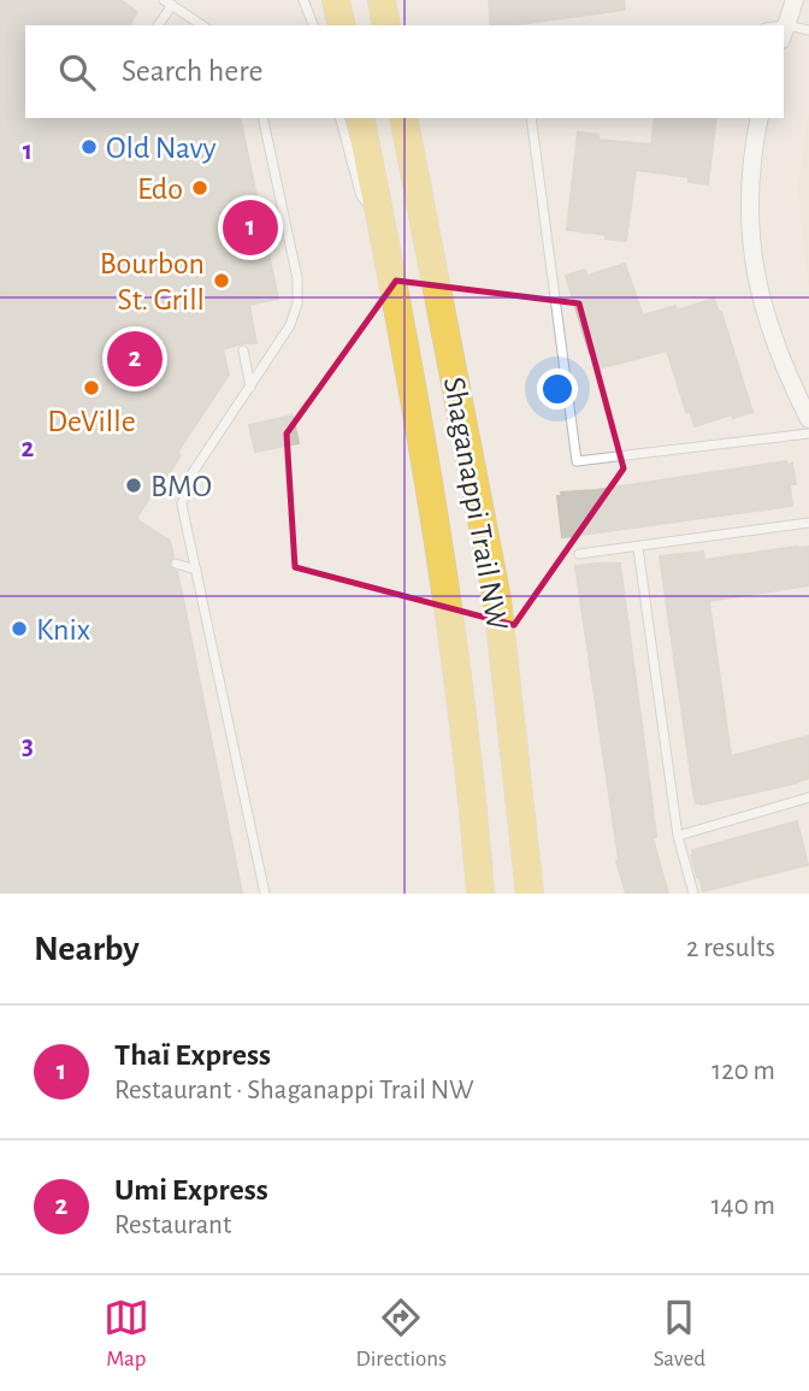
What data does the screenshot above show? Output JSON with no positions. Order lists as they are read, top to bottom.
{
  "streets": {
    "main road": ["Shaganappi Trail NW"]
  },
  "places": [
    "Old Navy",
    "Edo",
    "Bourbon St. Grill",
    "DeVille",
    "BMO",
    "Knix"
  ],
  "page": {
    "search": "Search here",
    "pins": ["1", "2"],
    "heading": ["Nearby", "2 results"],
    "list": [
      {
        "mark": "1",
        "name": "Thaï Express",
        "note": "Restaurant · Shaganappi Trail NW",
        "value": "120 m"
      },
      {
        "mark": "2",
        "name": "Umi Express",
        "note": "Restaurant",
        "value": "140 m"
      }
    ],
    "nav": ["Map", "Directions", "Saved"]
  },
  "grid": {
    "rows": ["1", "2", "3"]
  }
}
